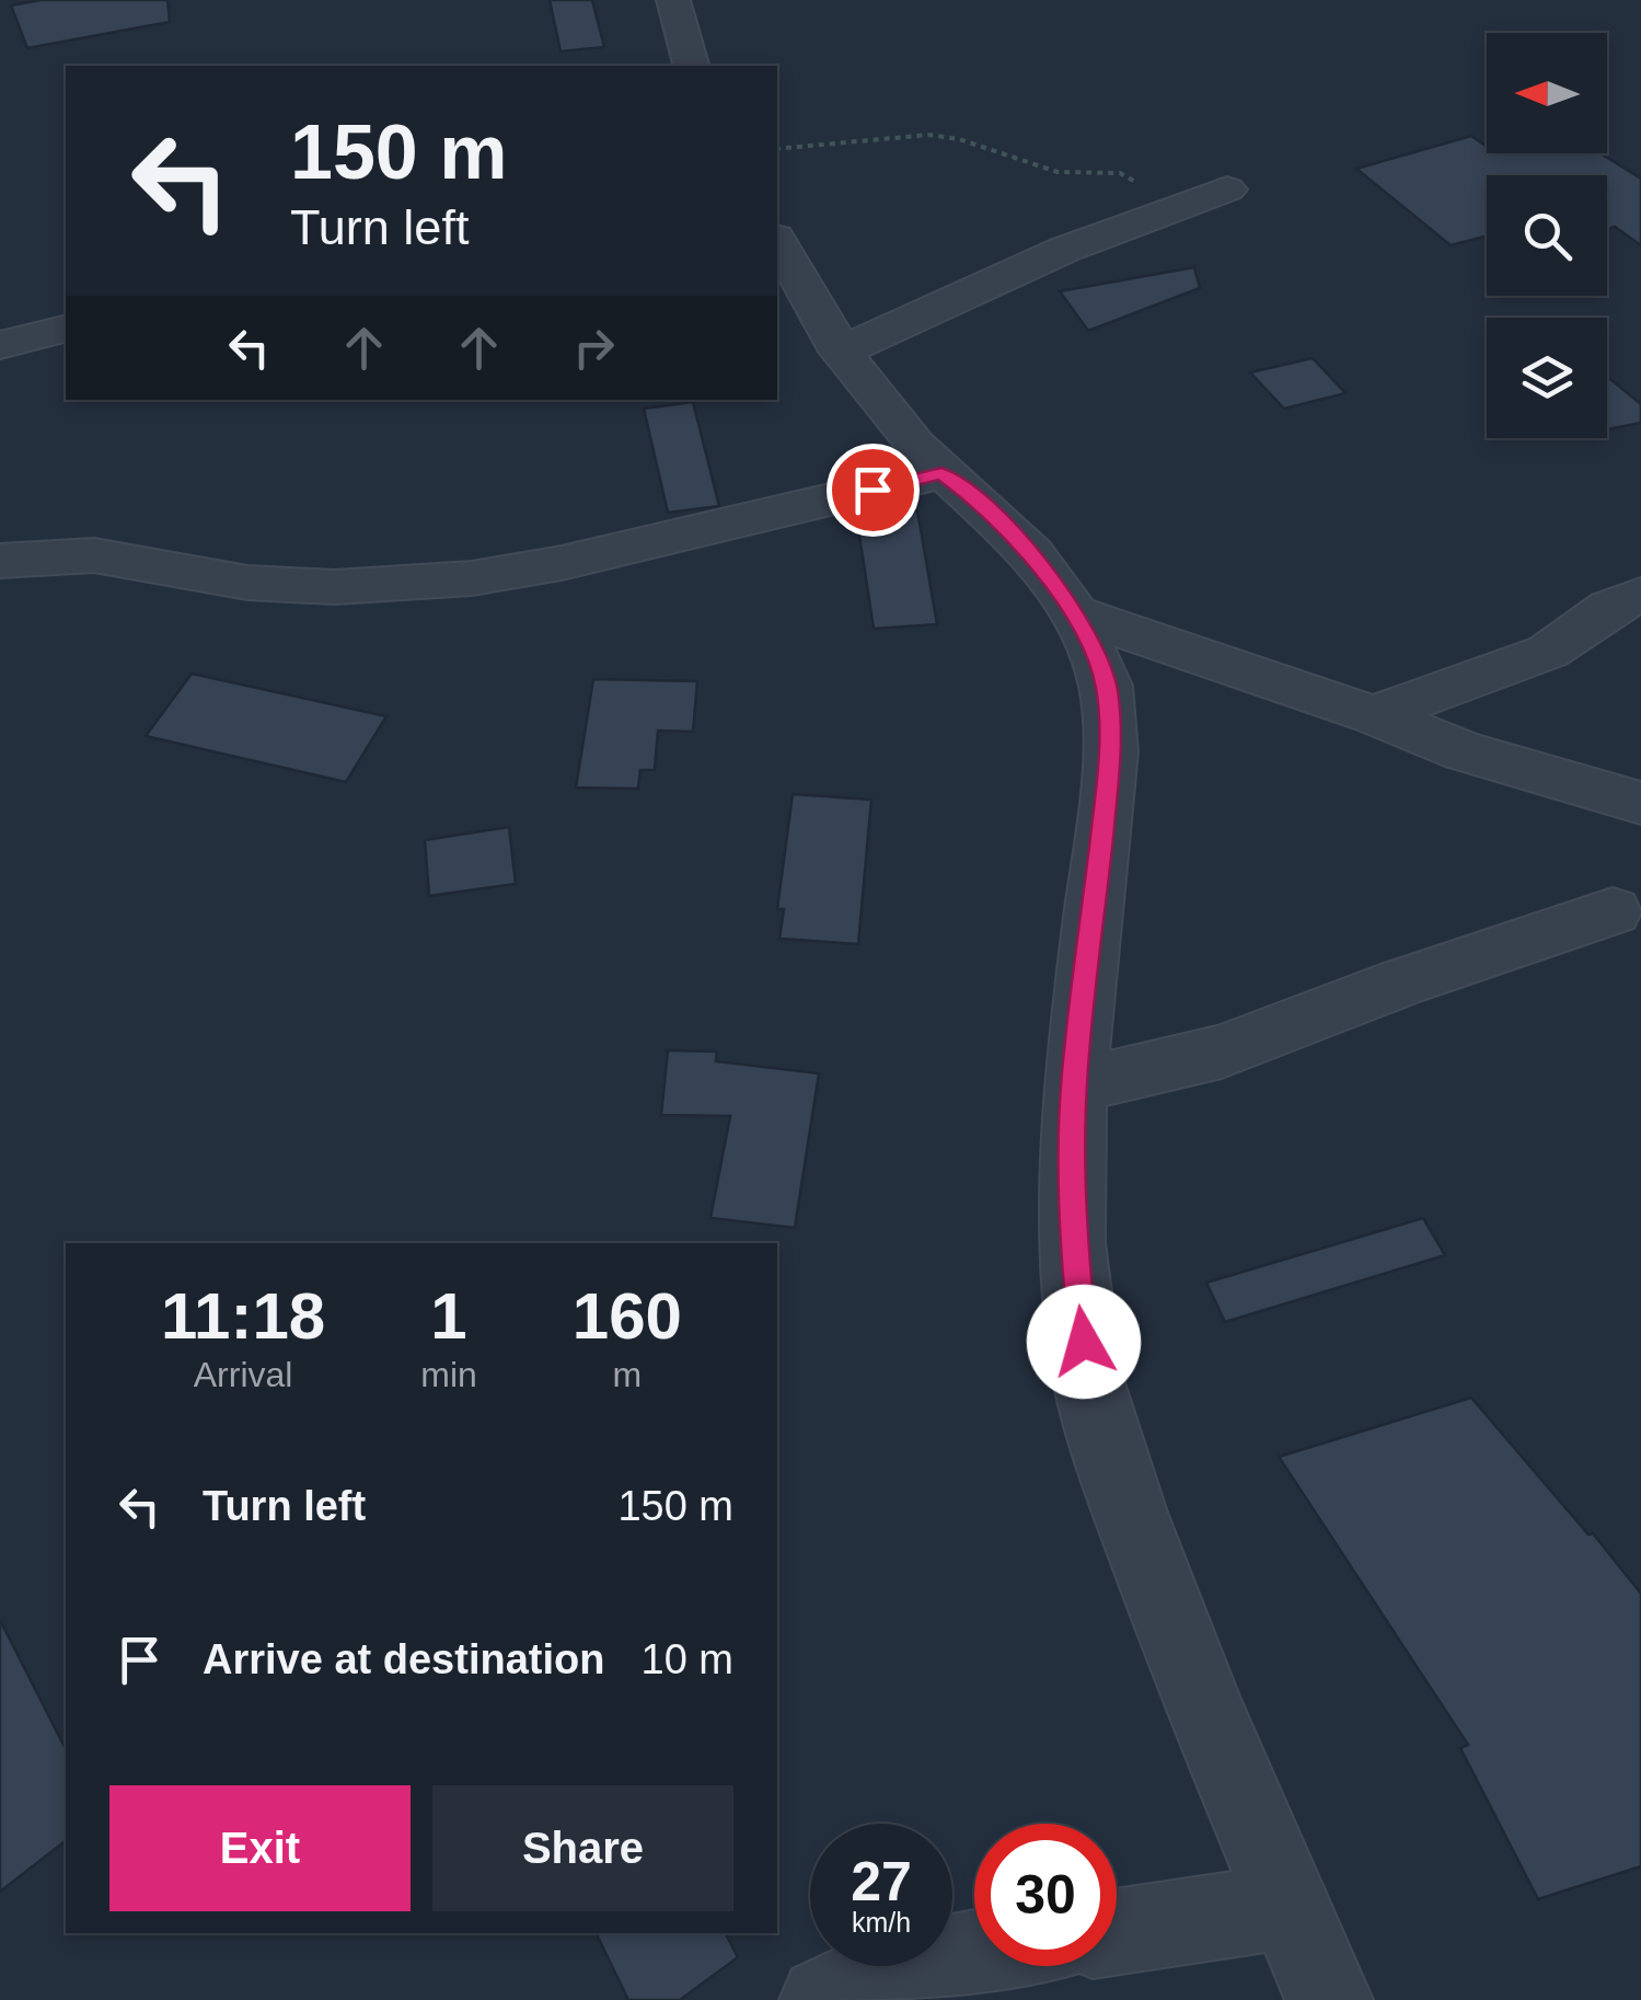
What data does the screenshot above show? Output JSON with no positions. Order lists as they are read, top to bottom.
{
  "north": "left",
  "page": {
    "turn": ["150 m", "Turn left"],
    "eta": [
      "11:18",
      "Arrival",
      "1",
      "min",
      "160",
      "m"
    ],
    "list": [
      {
        "name": "Turn left",
        "value": "150 m"
      },
      {
        "name": "Arrive at destination",
        "value": "10 m"
      }
    ],
    "buttons": ["Exit", "Share"],
    "speed": "27 km/h",
    "limit": "30"
  }
}
